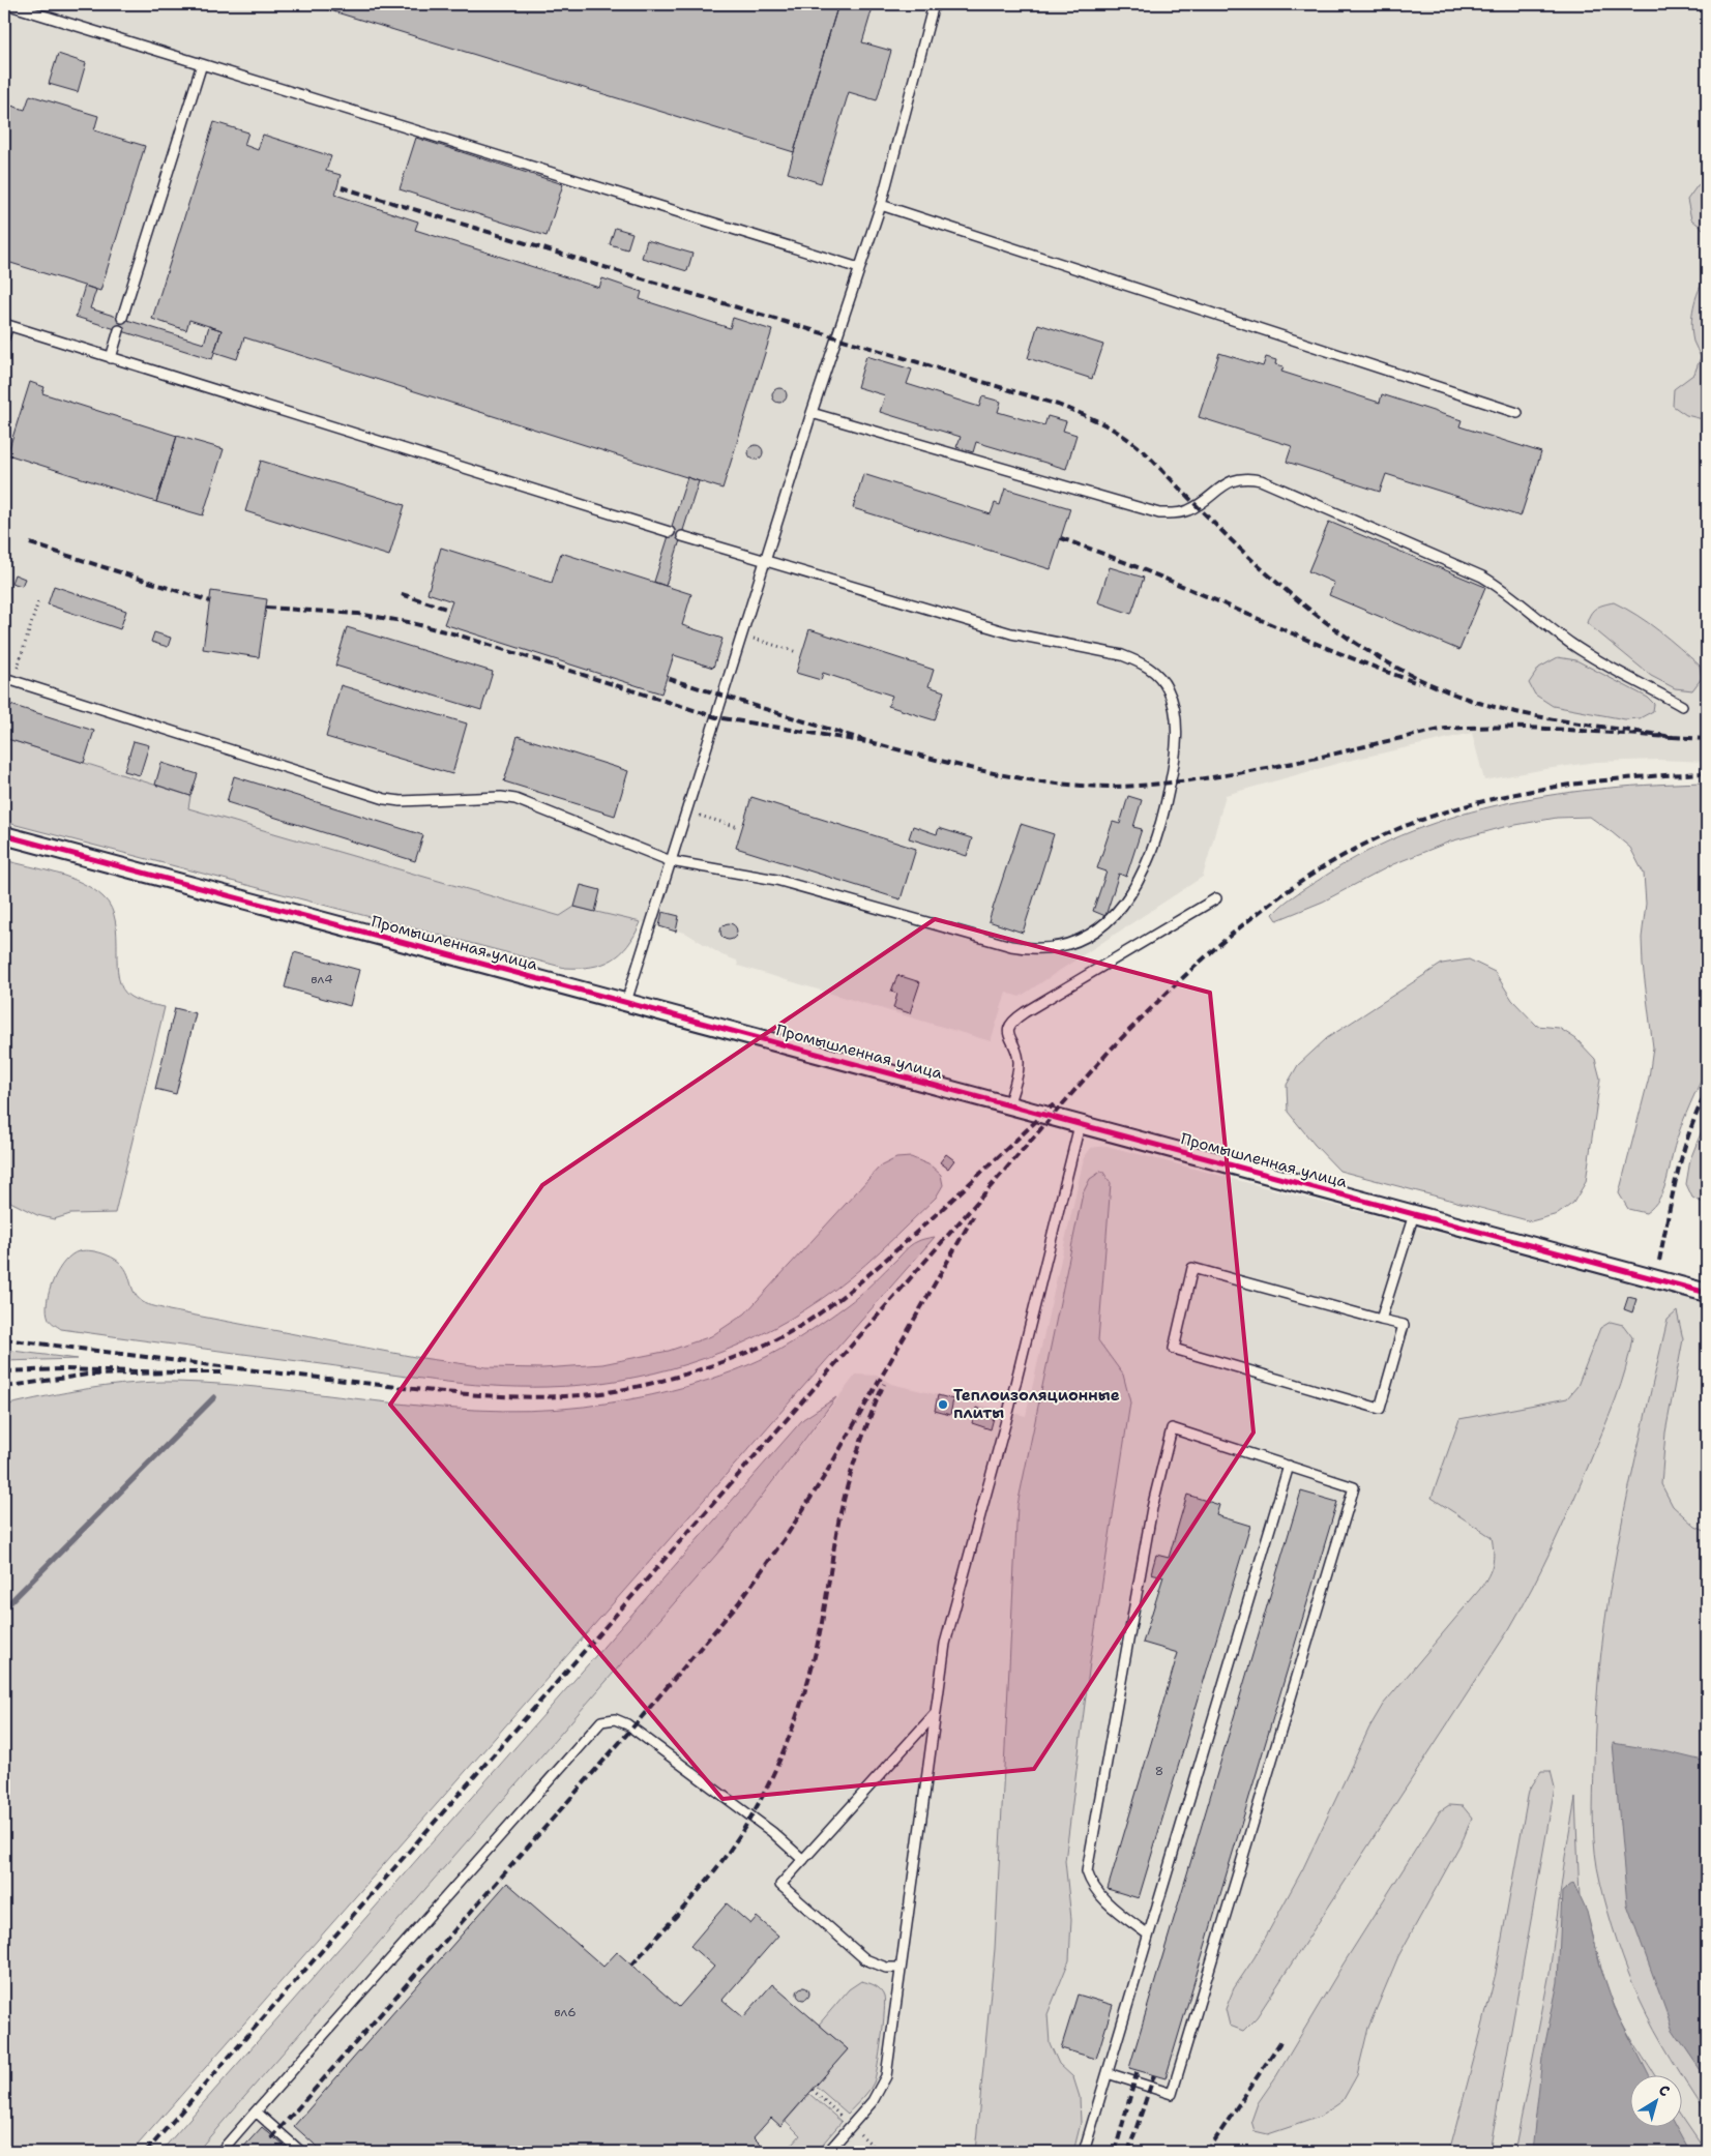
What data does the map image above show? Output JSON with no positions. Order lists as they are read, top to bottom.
{
  "streets": {
    "street": ["Промышленная улица"]
  },
  "places": ["Теплоизоляционные плиты"],
  "house_numbers": ["вл4", "8", "вл6"],
  "north": "top right"
}
